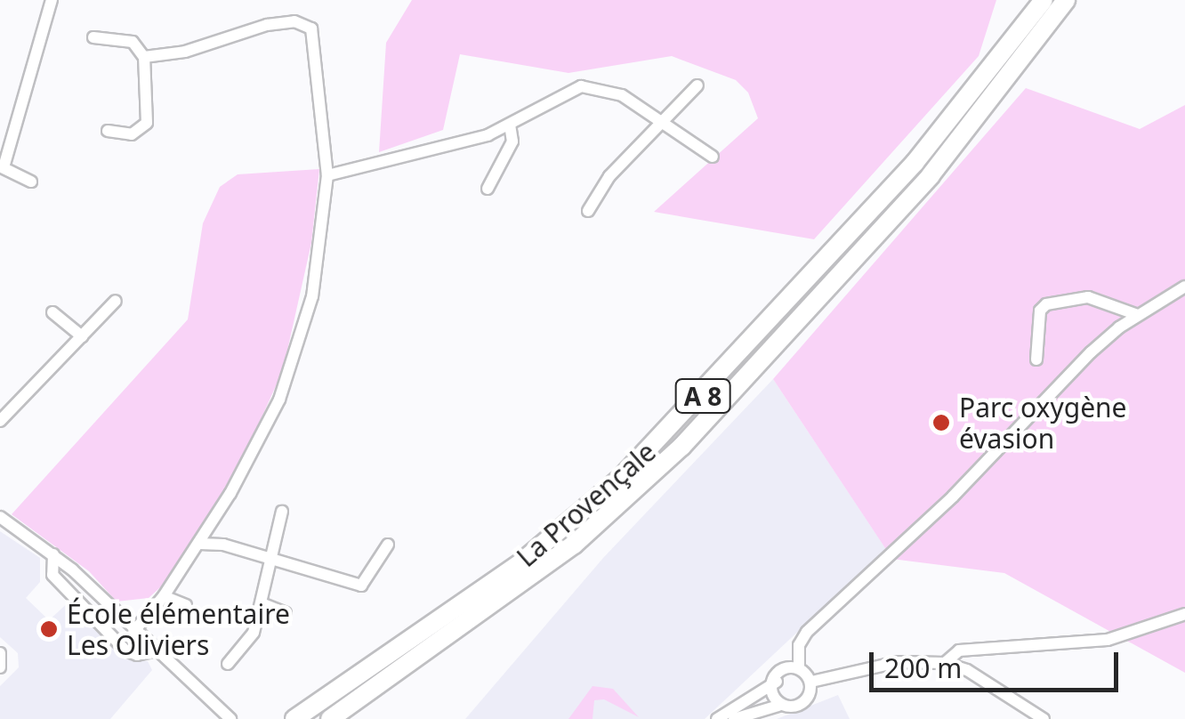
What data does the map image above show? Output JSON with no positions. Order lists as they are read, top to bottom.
{
  "streets": {
    "highway": ["A 8", "La Provençale"]
  },
  "places": ["Parc oxygène évasion", "École élémentaire Les Oliviers"],
  "scale_bar": "200 m"
}
